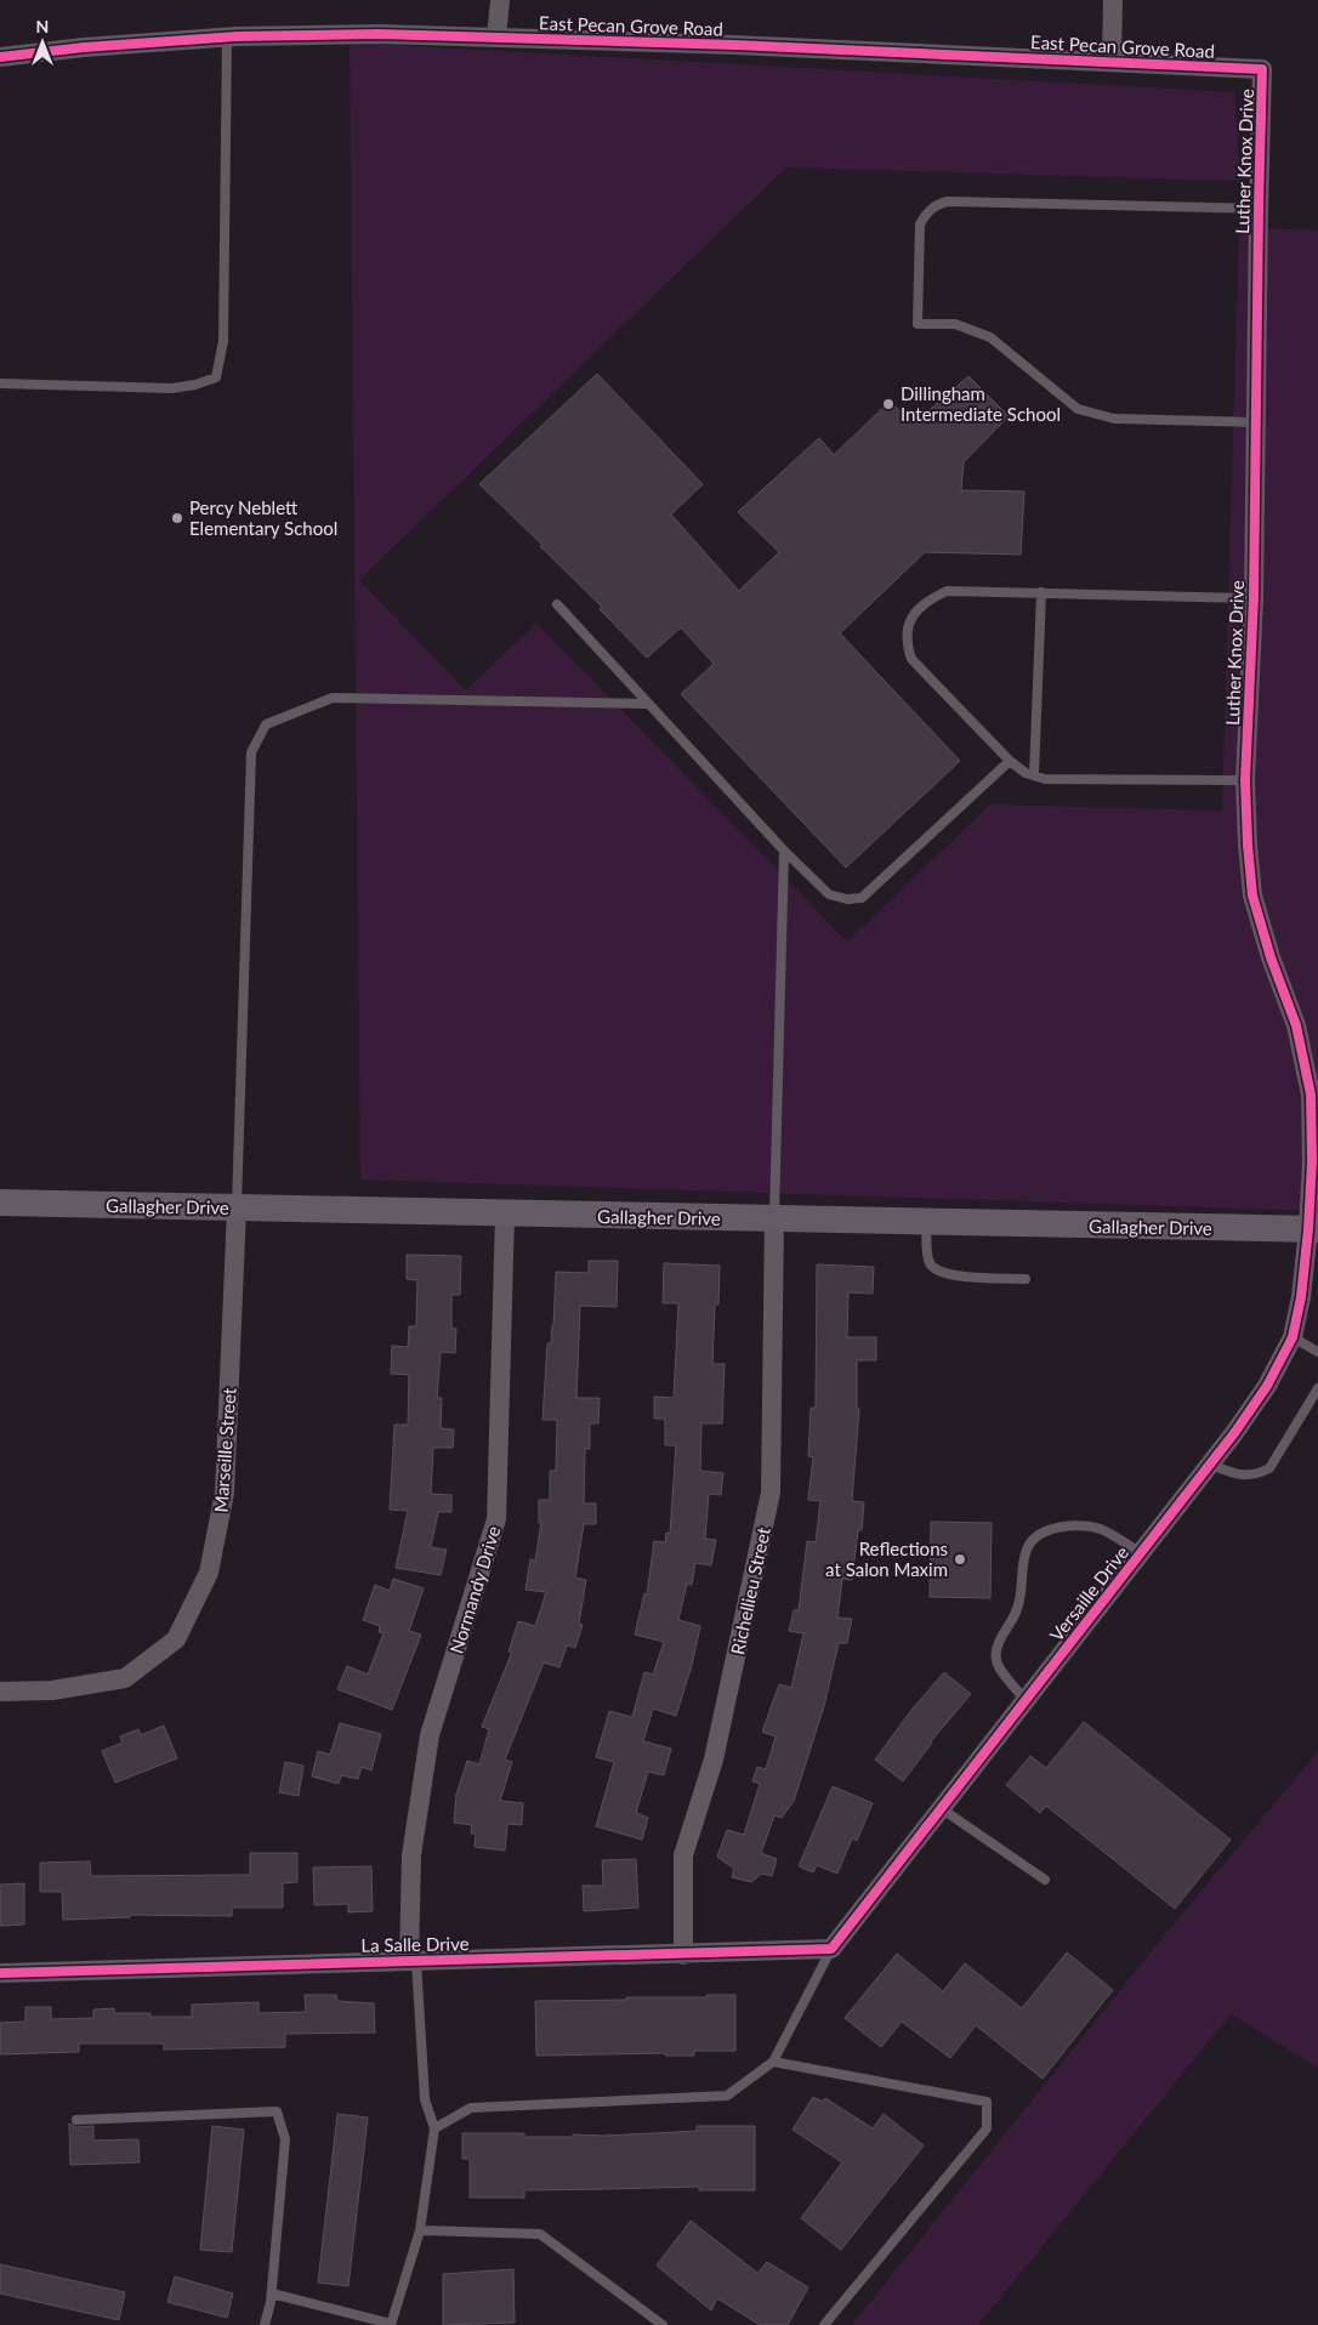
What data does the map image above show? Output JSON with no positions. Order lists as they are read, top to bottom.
{
  "streets": {
    "street": [
      "East Pecan Grove Road",
      "Luther Knox Drive",
      "Gallagher Drive",
      "Marseille Street",
      "Normandy Drive",
      "Richellieu Street",
      "Versaille Drive",
      "La Salle Drive"
    ]
  },
  "crossings": [
    ["East Pecan Grove Road", "Luther Knox Drive"],
    ["Luther Knox Drive", "Gallagher Drive"],
    ["Luther Knox Drive", "Versaille Drive"],
    ["Gallagher Drive", "Marseille Street"],
    ["Gallagher Drive", "Normandy Drive"],
    ["Gallagher Drive", "Richellieu Street"],
    ["Gallagher Drive", "Versaille Drive"],
    ["Normandy Drive", "La Salle Drive"],
    ["Richellieu Street", "La Salle Drive"],
    ["Versaille Drive", "La Salle Drive"]
  ],
  "places": ["Dillingham Intermediate School", "Percy Neblett Elementary School", "Reflections at Salon Maxim"],
  "north": "top"
}
